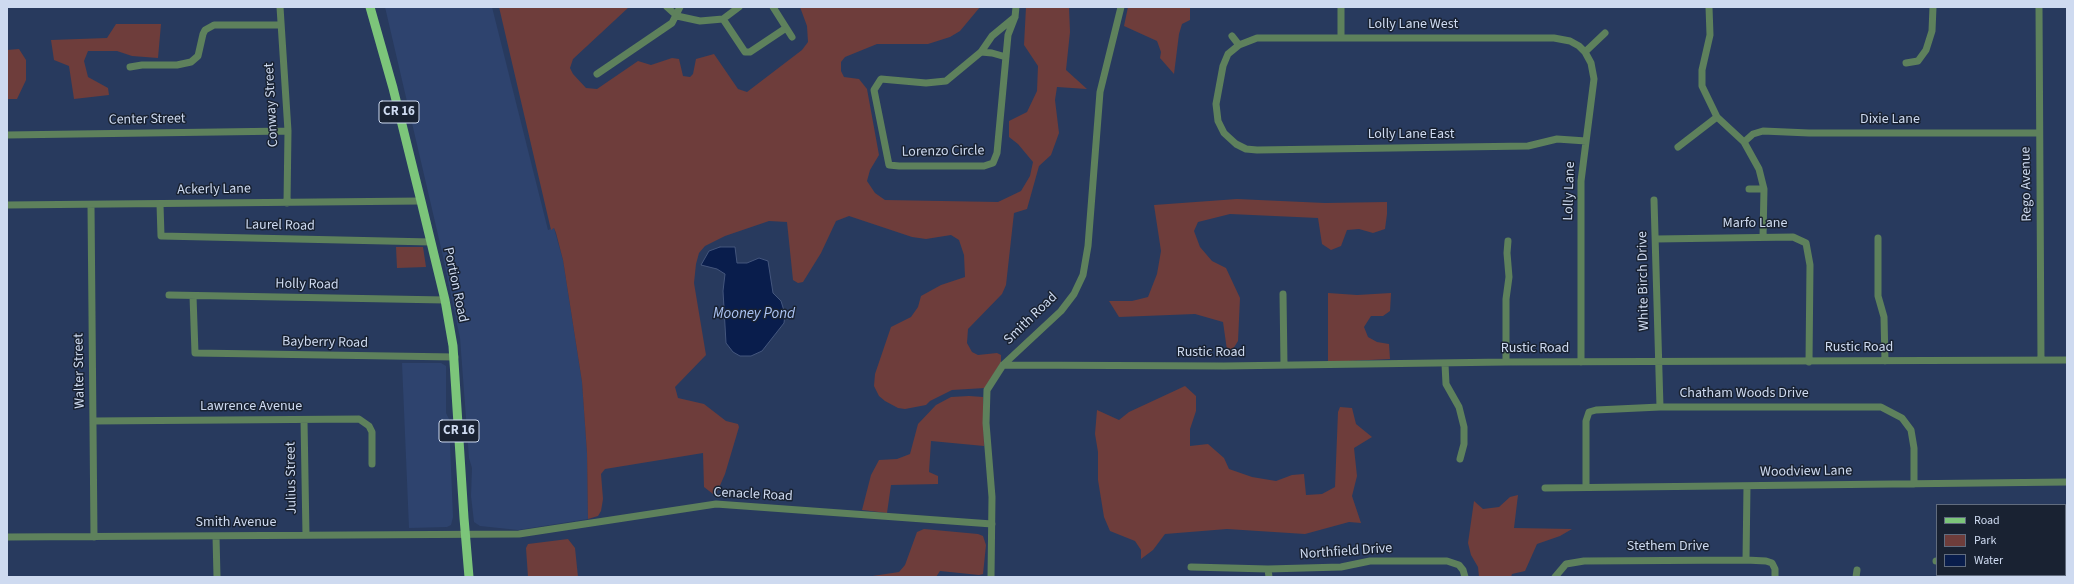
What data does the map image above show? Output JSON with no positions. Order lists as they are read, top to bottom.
{
  "streets": {
    "main road": ["CR 16", "Portion Road"],
    "street": [
      "Lolly Lane West",
      "Conway Street",
      "Center Street",
      "Dixie Lane",
      "Lolly Lane East",
      "Lorenzo Circle",
      "Rego Avenue",
      "Ackerly Lane",
      "Lolly Lane",
      "Marfo Lane",
      "Laurel Road",
      "White Birch Drive",
      "Holly Road",
      "Smith Road",
      "Bayberry Road",
      "Rustic Road",
      "Walter Street",
      "Chatham Woods Drive",
      "Lawrence Avenue",
      "Woodview Lane",
      "Julius Street",
      "Cenacle Road",
      "Smith Avenue",
      "Stethem Drive",
      "Northfield Drive"
    ]
  },
  "crossings": [
    ["Lolly Lane West", "Lolly Lane East"],
    ["Lolly Lane West", "Lolly Lane"],
    ["Conway Street", "Center Street"],
    ["Conway Street", "Ackerly Lane"],
    ["Dixie Lane", "Rego Avenue"],
    ["Lolly Lane East", "Lolly Lane"],
    ["Rego Avenue", "Rustic Road"],
    ["Ackerly Lane", "Laurel Road"],
    ["Ackerly Lane", "Portion Road"],
    ["Ackerly Lane", "Walter Street"],
    ["Lolly Lane", "Rustic Road"],
    ["Marfo Lane", "White Birch Drive"],
    ["Marfo Lane", "Rustic Road"],
    ["Laurel Road", "Portion Road"],
    ["White Birch Drive", "Rustic Road"],
    ["White Birch Drive", "Chatham Woods Drive"],
    ["Holly Road", "Portion Road"],
    ["Holly Road", "Bayberry Road"],
    ["Portion Road", "Bayberry Road"],
    ["Portion Road", "Cenacle Road"],
    ["Portion Road", "Smith Avenue"],
    ["Smith Road", "Rustic Road"],
    ["Smith Road", "Cenacle Road"],
    ["Walter Street", "Lawrence Avenue"],
    ["Walter Street", "Smith Avenue"],
    ["Chatham Woods Drive", "Woodview Lane"],
    ["Lawrence Avenue", "Julius Street"],
    ["Julius Street", "Smith Avenue"],
    ["Cenacle Road", "Smith Avenue"]
  ],
  "water": ["Mooney Pond"],
  "legend": ["Road", "Park", "Water"]
}
